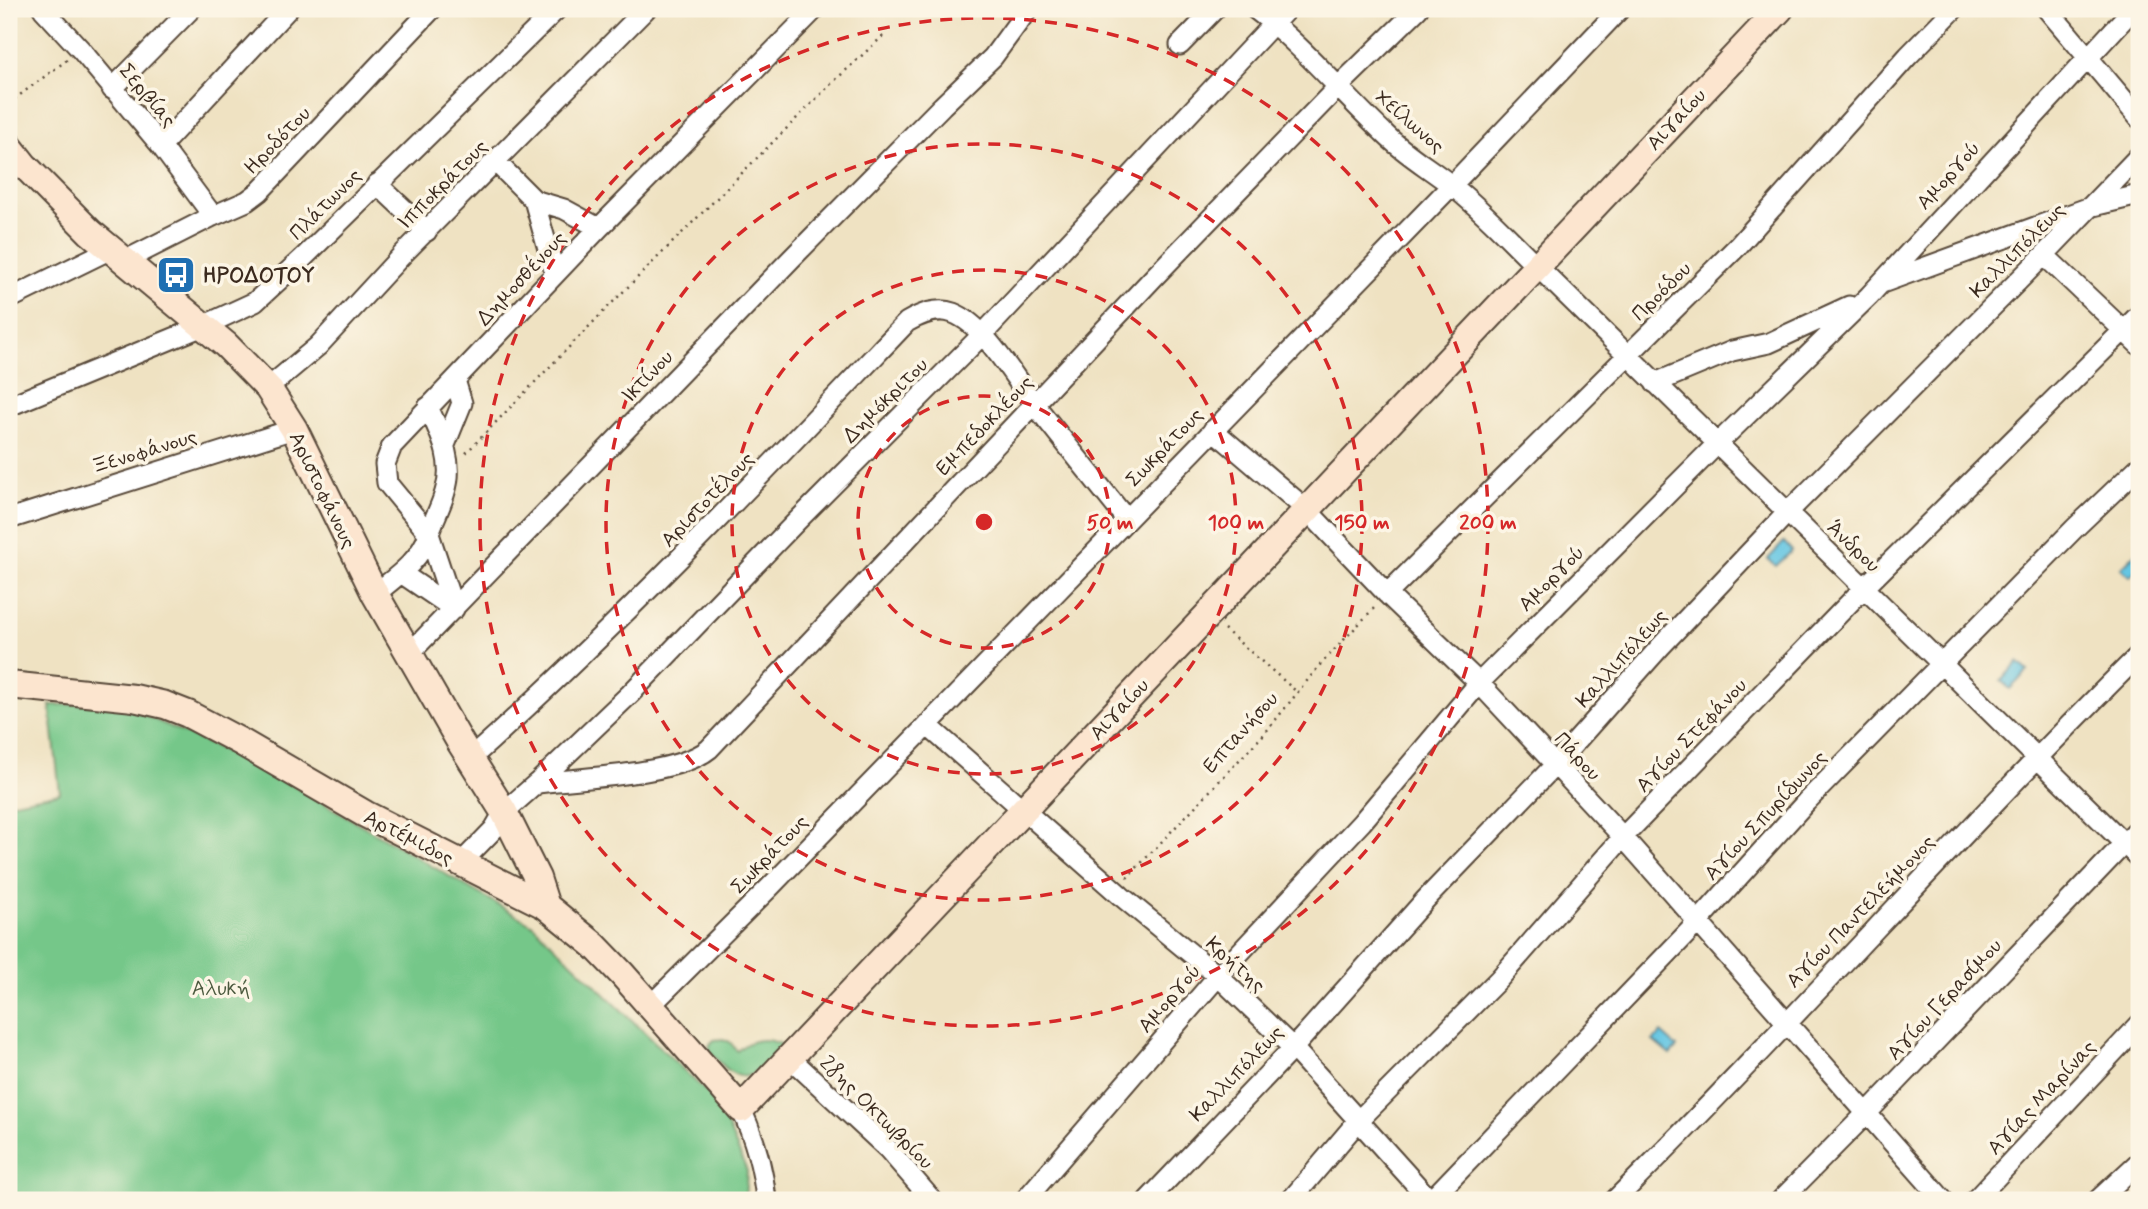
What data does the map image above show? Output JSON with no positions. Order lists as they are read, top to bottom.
{
  "streets": {
    "main road": ["Αιγαίου", "Αριστοφάνους", "Αρτέμιδος"],
    "street": [
      "Σερβίας",
      "Χείλωνος",
      "Ηροδότου",
      "Αμοργού",
      "Ιπποκράτους",
      "Πλάτωνος",
      "Καλλιπόλεως",
      "Δημοσθένους",
      "Προόδου",
      "Ικτίνου",
      "Δημόκριτου",
      "Εμπεδοκλέους",
      "Σωκράτους",
      "Ξενοφάνους",
      "Αριστοτέλους",
      "Άνδρου",
      "Αγίου Στεφάνου",
      "Πάρου",
      "Αγίου Σπυρίδωνος",
      "Αγίου Παντελεήμονος",
      "Κρήτης",
      "Αγίου Γερασίμου",
      "Αγίας Μαρίνας",
      "28ης Οκτωβρίου"
    ],
    "path": ["Επτανήσου"]
  },
  "crossings": [
    ["Σερβίας", "Ηροδότου"],
    ["Αιγαίου", "Χείλωνος"],
    ["Αιγαίου", "Άνδρου"],
    ["Αιγαίου", "Πάρου"],
    ["Αιγαίου", "Αρτέμιδος"],
    ["Αιγαίου", "Κρήτης"],
    ["Αιγαίου", "28ης Οκτωβρίου"],
    ["Χείλωνος", "Δημόκριτου"],
    ["Χείλωνος", "Εμπεδοκλέους"],
    ["Χείλωνος", "Σωκράτους"],
    ["Χείλωνος", "Άνδρου"],
    ["Ηροδότου", "Αριστοφάνους"],
    ["Αμοργού", "Άνδρου"],
    ["Αμοργού", "Πάρου"],
    ["Αμοργού", "Κρήτης"],
    ["Ιπποκράτους", "Αριστοφάνους"],
    ["Πλάτωνος", "Αριστοφάνους"],
    ["Καλλιπόλεως", "Άνδρου"],
    ["Καλλιπόλεως", "Πάρου"],
    ["Καλλιπόλεως", "Κρήτης"],
    ["Προόδου", "Άνδρου"],
    ["Προόδου", "Επτανήσου"],
    ["Προόδου", "Πάρου"],
    ["Ικτίνου", "Αριστοφάνους"],
    ["Δημόκριτου", "Εμπεδοκλέους"],
    ["Δημόκριτου", "Αριστοφάνους"],
    ["Δημόκριτου", "Αριστοτέλους"],
    ["Δημόκριτου", "Αρτέμιδος"],
    ["Εμπεδοκλέους", "Αριστοτέλους"],
    ["Σωκράτους", "Αριστοτέλους"],
    ["Σωκράτους", "Πάρου"],
    ["Σωκράτους", "Αρτέμιδος"],
    ["Σωκράτους", "Κρήτης"],
    ["Ξενοφάνους", "Αριστοφάνους"],
    ["Αριστοφάνους", "Αριστοτέλους"],
    ["Αριστοφάνους", "Αρτέμιδος"],
    ["Άνδρου", "Αγίου Στεφάνου"],
    ["Άνδρου", "Αγίου Σπυρίδωνος"],
    ["Άνδρου", "Αγίου Παντελεήμονος"],
    ["Άνδρου", "Αγίου Γερασίμου"],
    ["Επτανήσου", "Πάρου"],
    ["Επτανήσου", "Κρήτης"],
    ["Αγίου Στεφάνου", "Πάρου"],
    ["Αγίου Στεφάνου", "Κρήτης"],
    ["Πάρου", "Αγίου Σπυρίδωνος"],
    ["Πάρου", "Αγίου Παντελεήμονος"],
    ["Πάρου", "Αγίου Γερασίμου"],
    ["Αγίου Σπυρίδωνος", "Κρήτης"]
  ],
  "parks": ["Αλυκή"],
  "places": {
    "bus stop": ["ΗΡΟΔΟΤΟΥ"]
  },
  "rings": [
    "50 m",
    "100 m",
    "150 m",
    "200 m"
  ]
}
